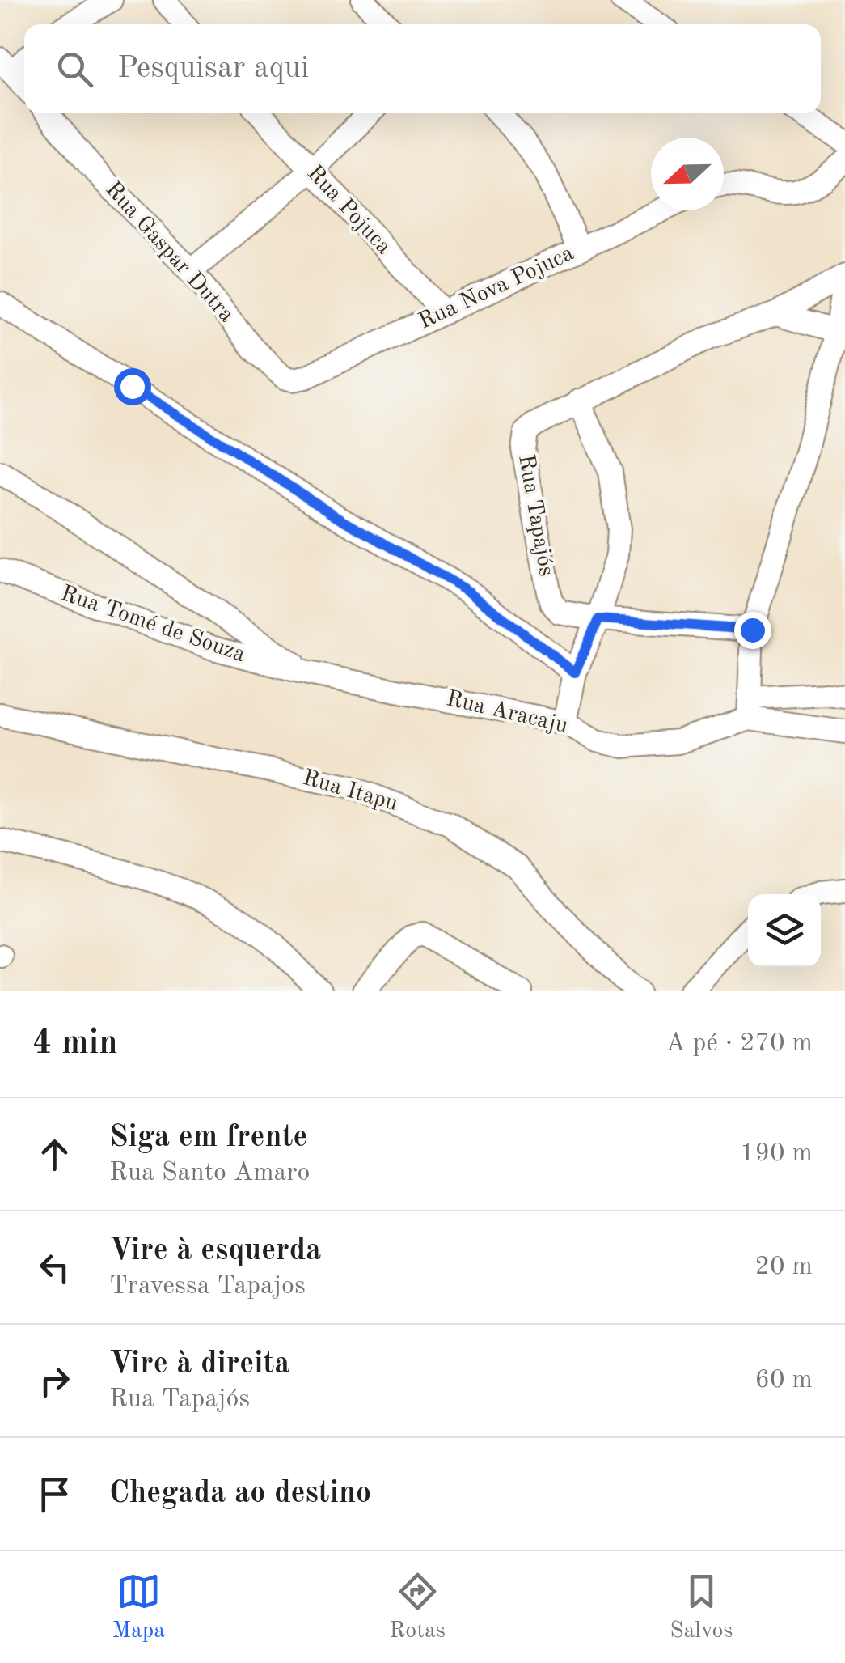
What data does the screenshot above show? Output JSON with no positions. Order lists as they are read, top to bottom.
{
  "streets": {
    "street": [
      "Rua Pojuca",
      "Rua Gaspar Dutra",
      "Rua Nova Pojuca",
      "Rua Tapajós",
      "Rua Tomé de Souza",
      "Rua Aracaju",
      "Rua Itapu"
    ]
  },
  "crossings": [
    ["Rua Pojuca", "Rua Nova Pojuca"],
    ["Rua Gaspar Dutra", "Rua Nova Pojuca"],
    ["Rua Tomé de Souza", "Rua Aracaju"]
  ],
  "north": "left",
  "page": {
    "search": "Pesquisar aqui",
    "heading": ["4 min", "A pé · 270 m"],
    "list": [
      ["Siga em frente", "Rua Santo Amaro", "190 m"],
      ["Vire à esquerda", "Travessa Tapajos", "20 m"],
      ["Vire à direita", "Rua Tapajós", "60 m"],
      "Chegada ao destino"
    ],
    "nav": ["Mapa", "Rotas", "Salvos"]
  }
}
